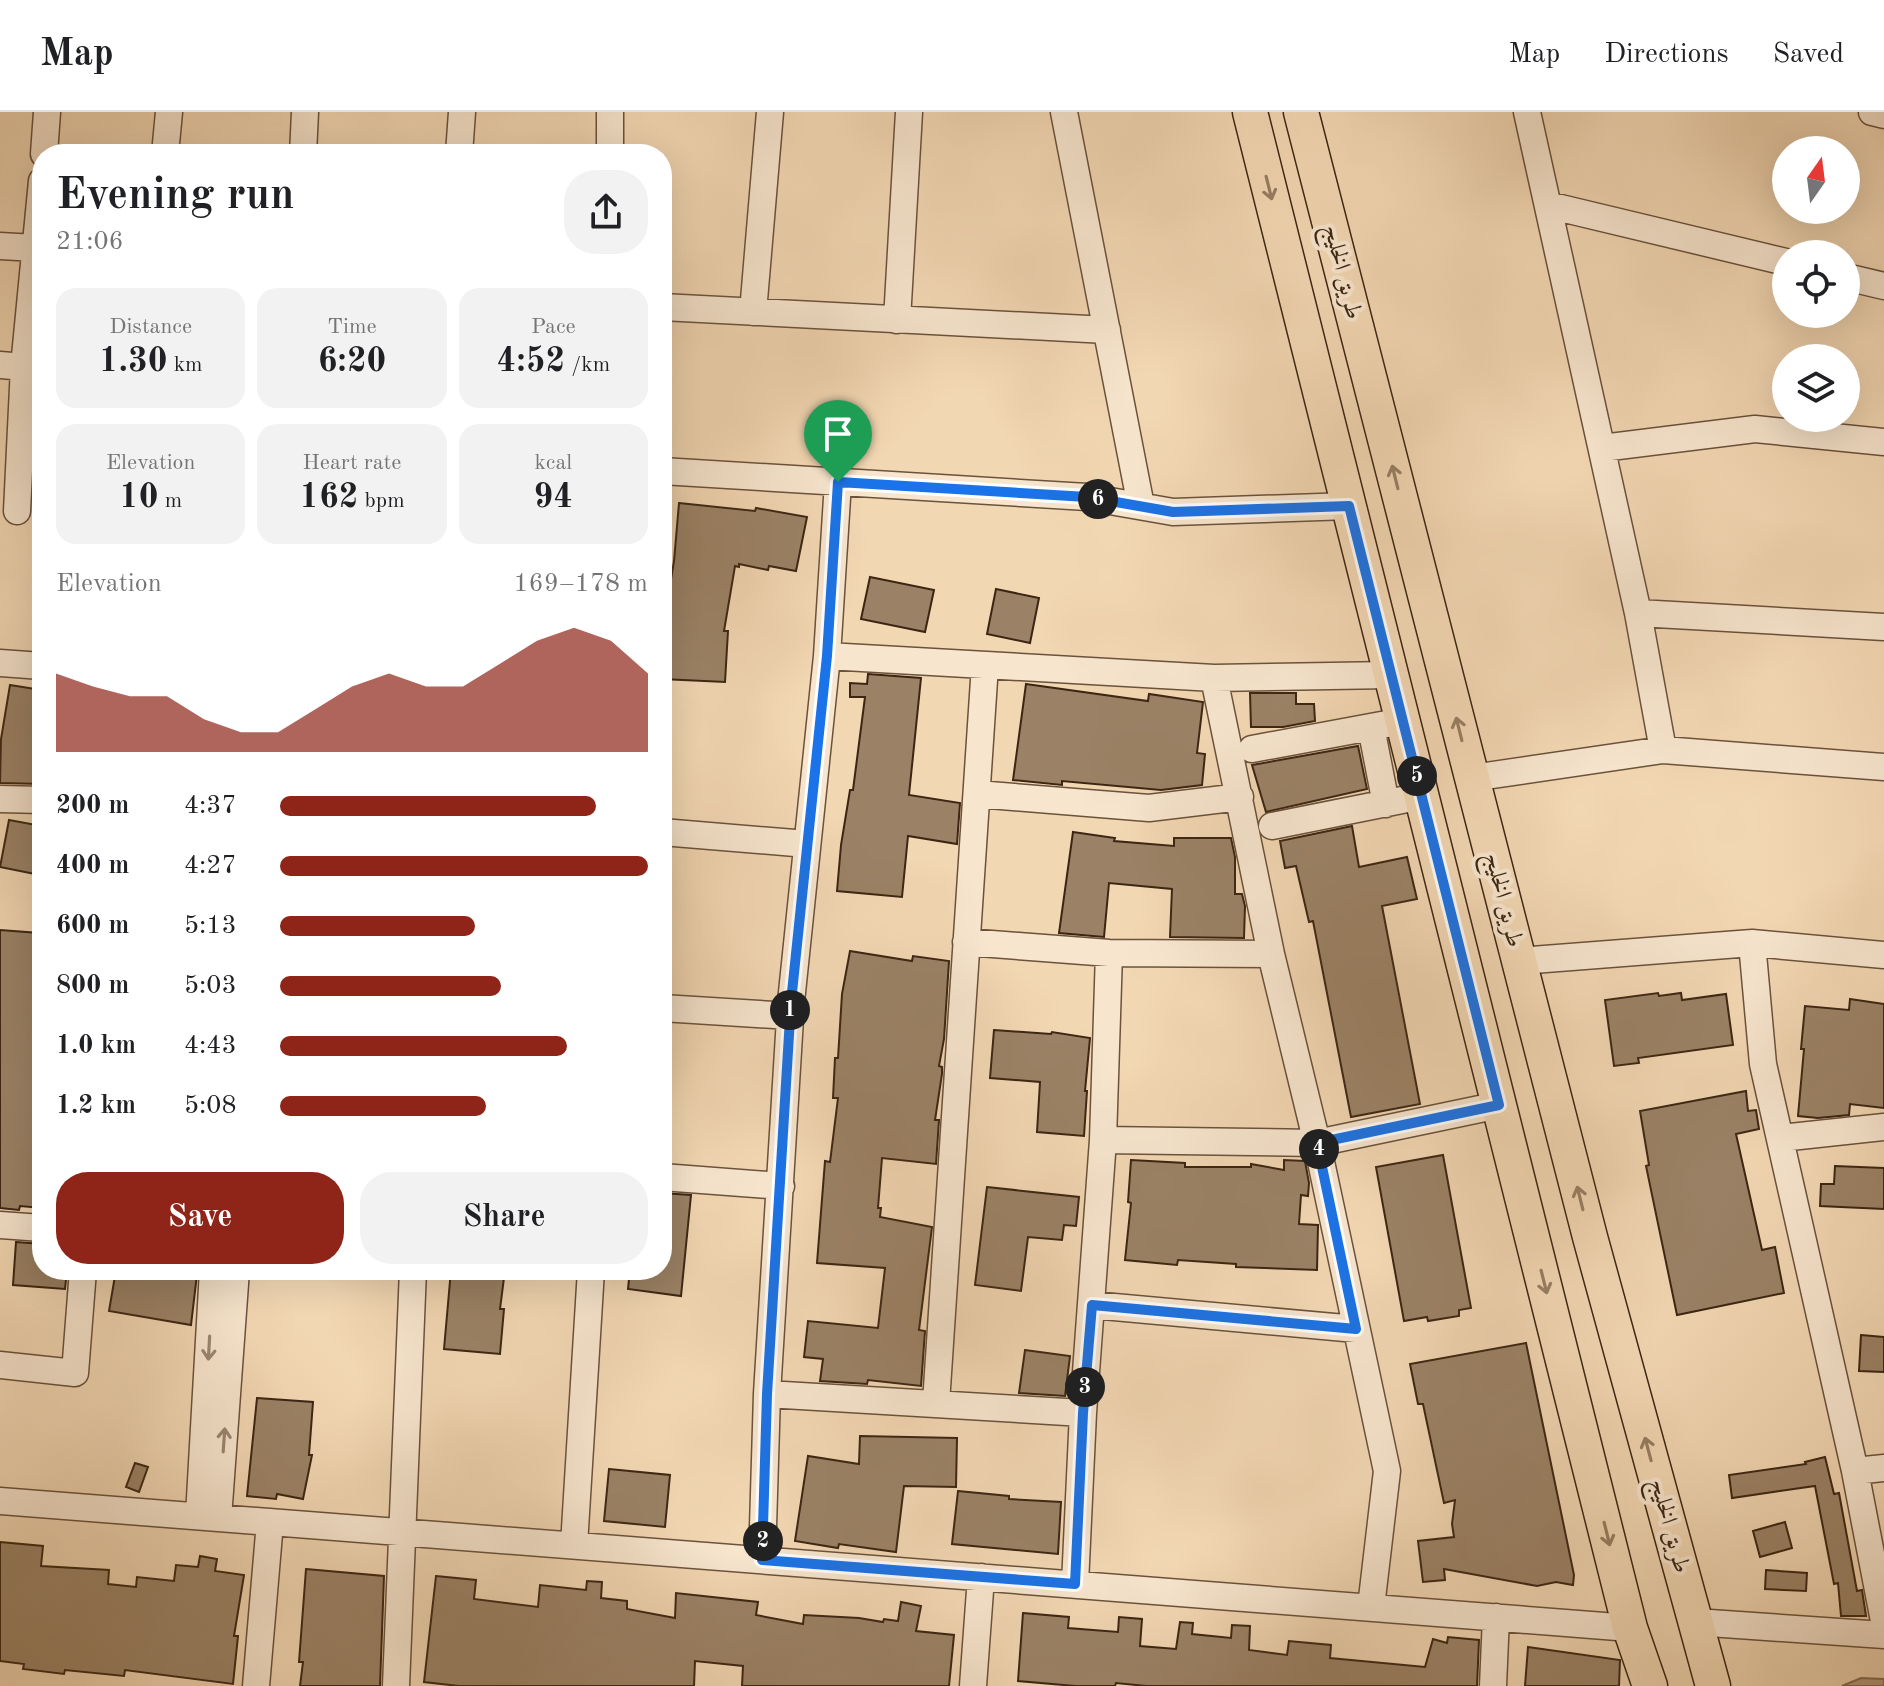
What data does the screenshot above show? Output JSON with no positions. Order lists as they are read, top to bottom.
{
  "streets": {
    "main road": ["طريق الخليج"]
  },
  "north": "top",
  "page": {
    "header": "Map",
    "nav": ["Map", "Directions", "Saved"],
    "heading": ["Evening run", "21:06"],
    "stats": [
      ["Distance", "1.30 km"],
      ["Time", "6:20"],
      ["Pace", "4:52 /km"],
      ["Elevation", "10 m"],
      ["Heart rate", "162 bpm"],
      ["kcal", "94"]
    ],
    "pins": [
      "6",
      "5",
      "1",
      "4",
      "3",
      "2"
    ],
    "chart": ["Elevation", "169–178 m"],
    "list": [
      {
        "name": "200 m",
        "note": "4:37"
      },
      {
        "name": "400 m",
        "note": "4:27"
      },
      {
        "name": "600 m",
        "note": "5:13"
      },
      {
        "name": "800 m",
        "note": "5:03"
      },
      {
        "name": "1.0 km",
        "note": "4:43"
      },
      {
        "name": "1.2 km",
        "note": "5:08"
      }
    ],
    "buttons": ["Save", "Share"]
  }
}
